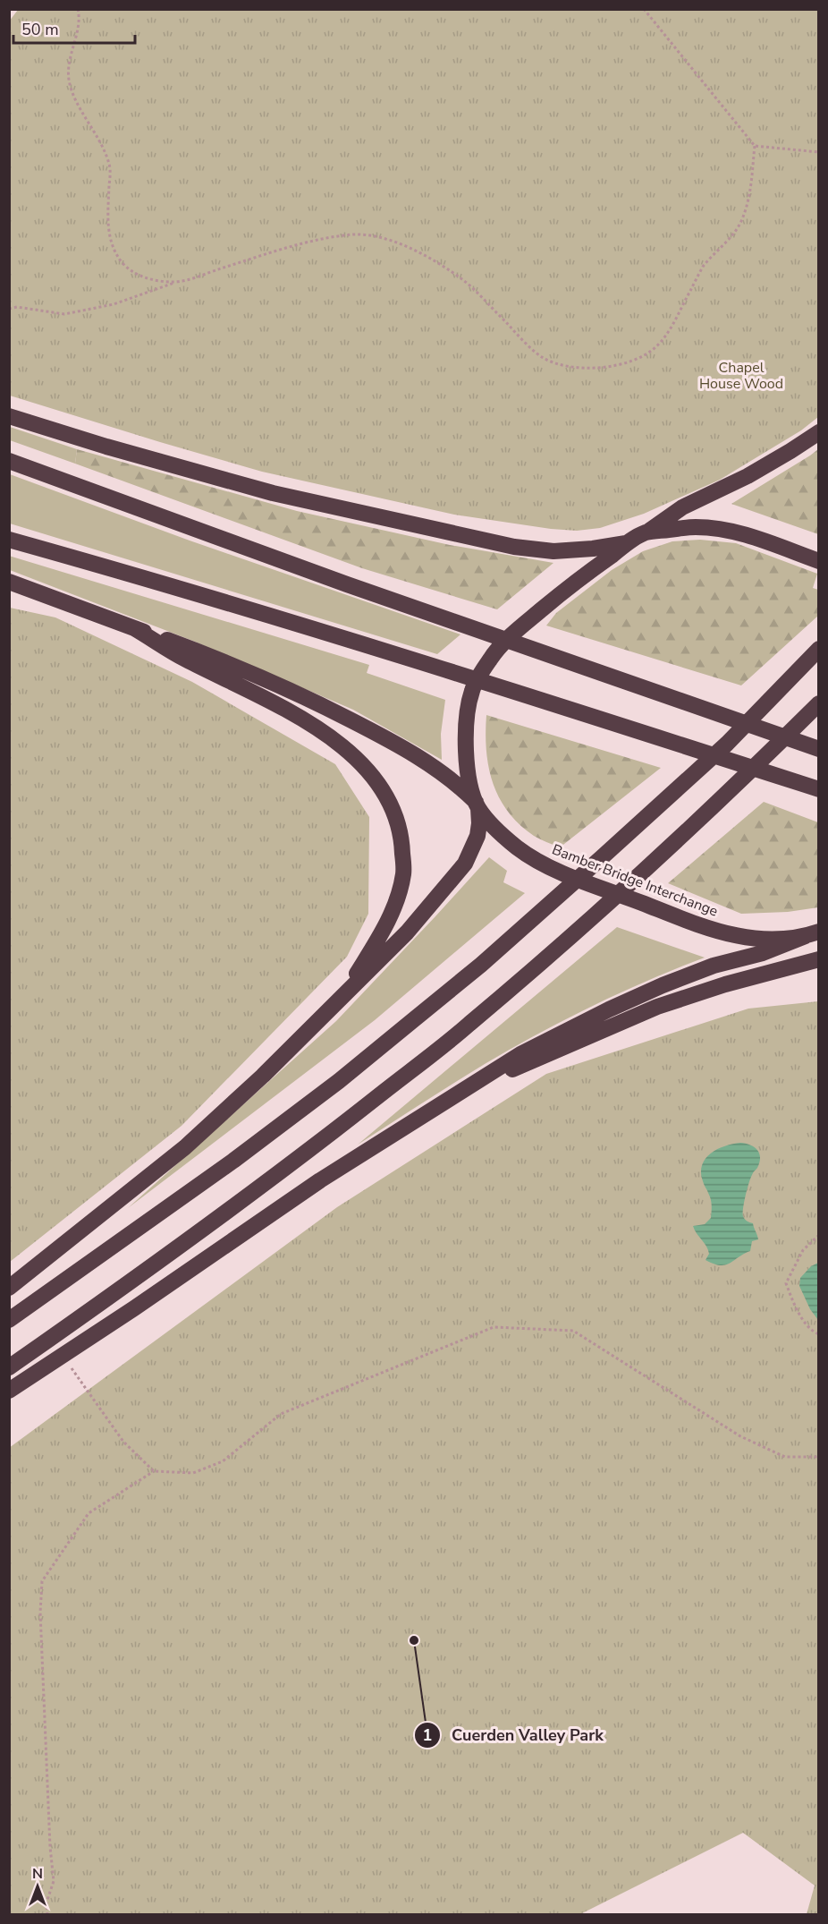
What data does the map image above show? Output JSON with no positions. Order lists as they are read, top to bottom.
{
  "streets": {
    "highway": ["Bamber Bridge Interchange"]
  },
  "parks": ["Chapel House Wood"],
  "places": ["Cuerden Valley Park"],
  "scale_bar": "50 m",
  "north": "top"
}
